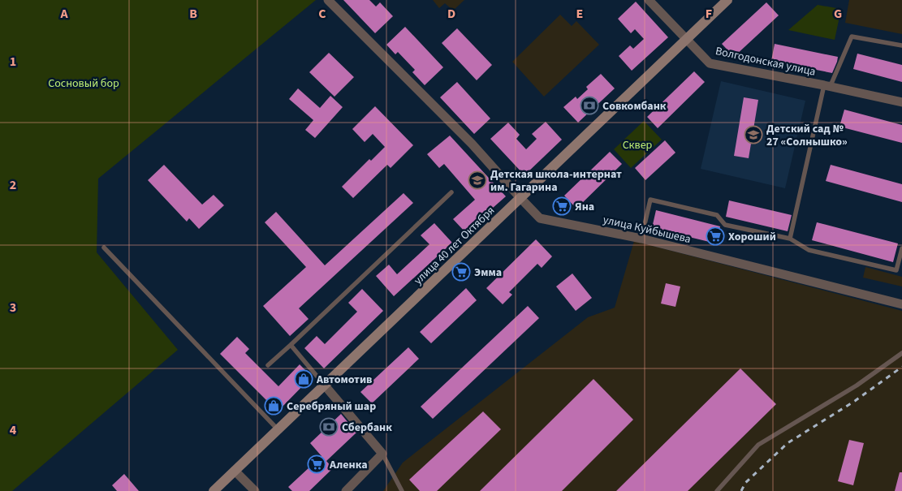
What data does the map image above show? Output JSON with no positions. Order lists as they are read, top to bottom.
{
  "streets": {
    "main road": ["улица 40 лет Октября"],
    "street": ["Волгодонская улица", "улица Куйбышева"]
  },
  "crossings": [
    ["Волгодонская улица", "улица 40 лет Октября"],
    ["улица Куйбышева", "улица 40 лет Октября"]
  ],
  "parks": ["Сосновый бор", "Сквер"],
  "places": {
    "bank": ["Совкомбанк", "Сбербанк"],
    "school or university": ["Детский сад № 27 «Солнышко»", "Детская школа-интернат им. Гагарина"],
    "supermarket": [
      "Яна",
      "Хороший",
      "Эмма",
      "Аленка"
    ],
    "shop": ["Автомотив", "Серебряный шар"]
  },
  "grid": {
    "columns": [
      "A",
      "B",
      "C",
      "D",
      "E",
      "F",
      "G"
    ],
    "rows": [
      "1",
      "2",
      "3",
      "4"
    ]
  }
}
